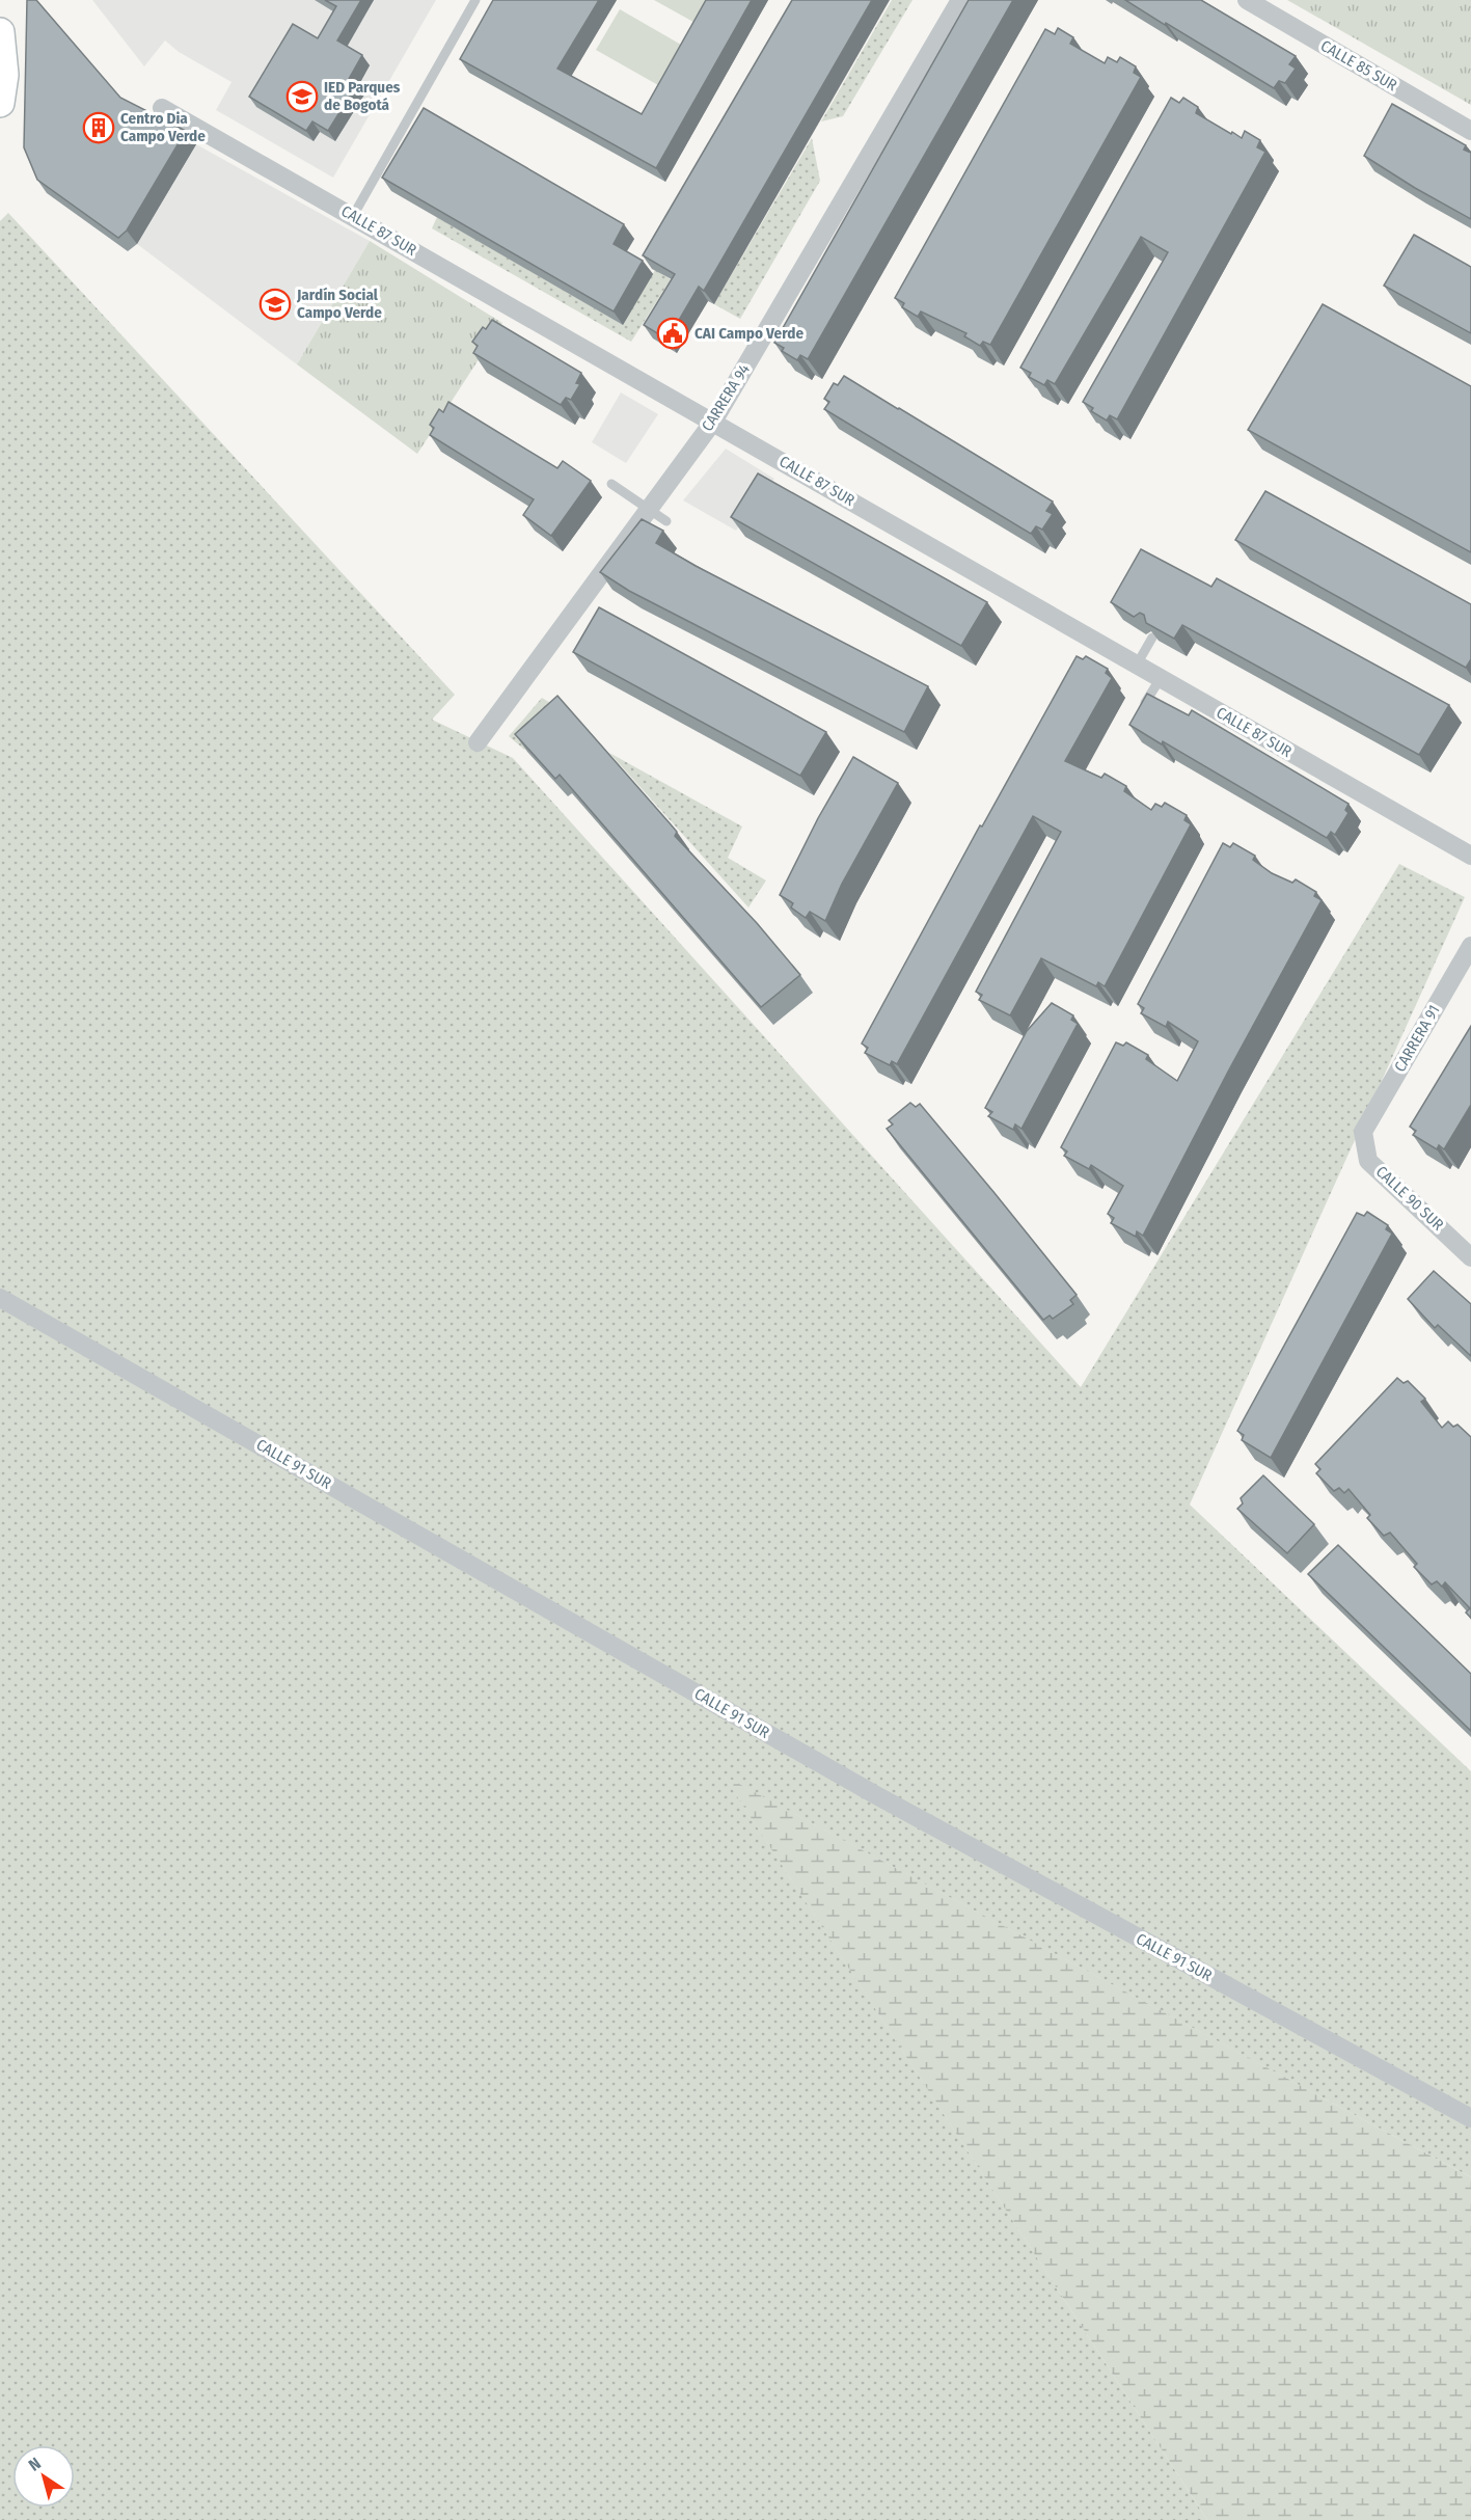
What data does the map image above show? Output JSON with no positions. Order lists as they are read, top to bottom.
{
  "streets": {
    "street": [
      "CALLE 85 SUR",
      "CALLE 87 SUR",
      "CARRERA 94",
      "CARRERA 91",
      "CALLE 90 SUR",
      "CALLE 91 SUR"
    ]
  },
  "crossings": [
    ["CALLE 87 SUR", "CARRERA 94"],
    ["CARRERA 91", "CALLE 90 SUR"]
  ],
  "places": {
    "school or university": ["IED Parques de Bogotá", "Jardín Social Campo Verde"],
    "building": ["Centro Dia Campo Verde"],
    "public building": ["CAI Campo Verde"]
  },
  "north": "top left"
}
